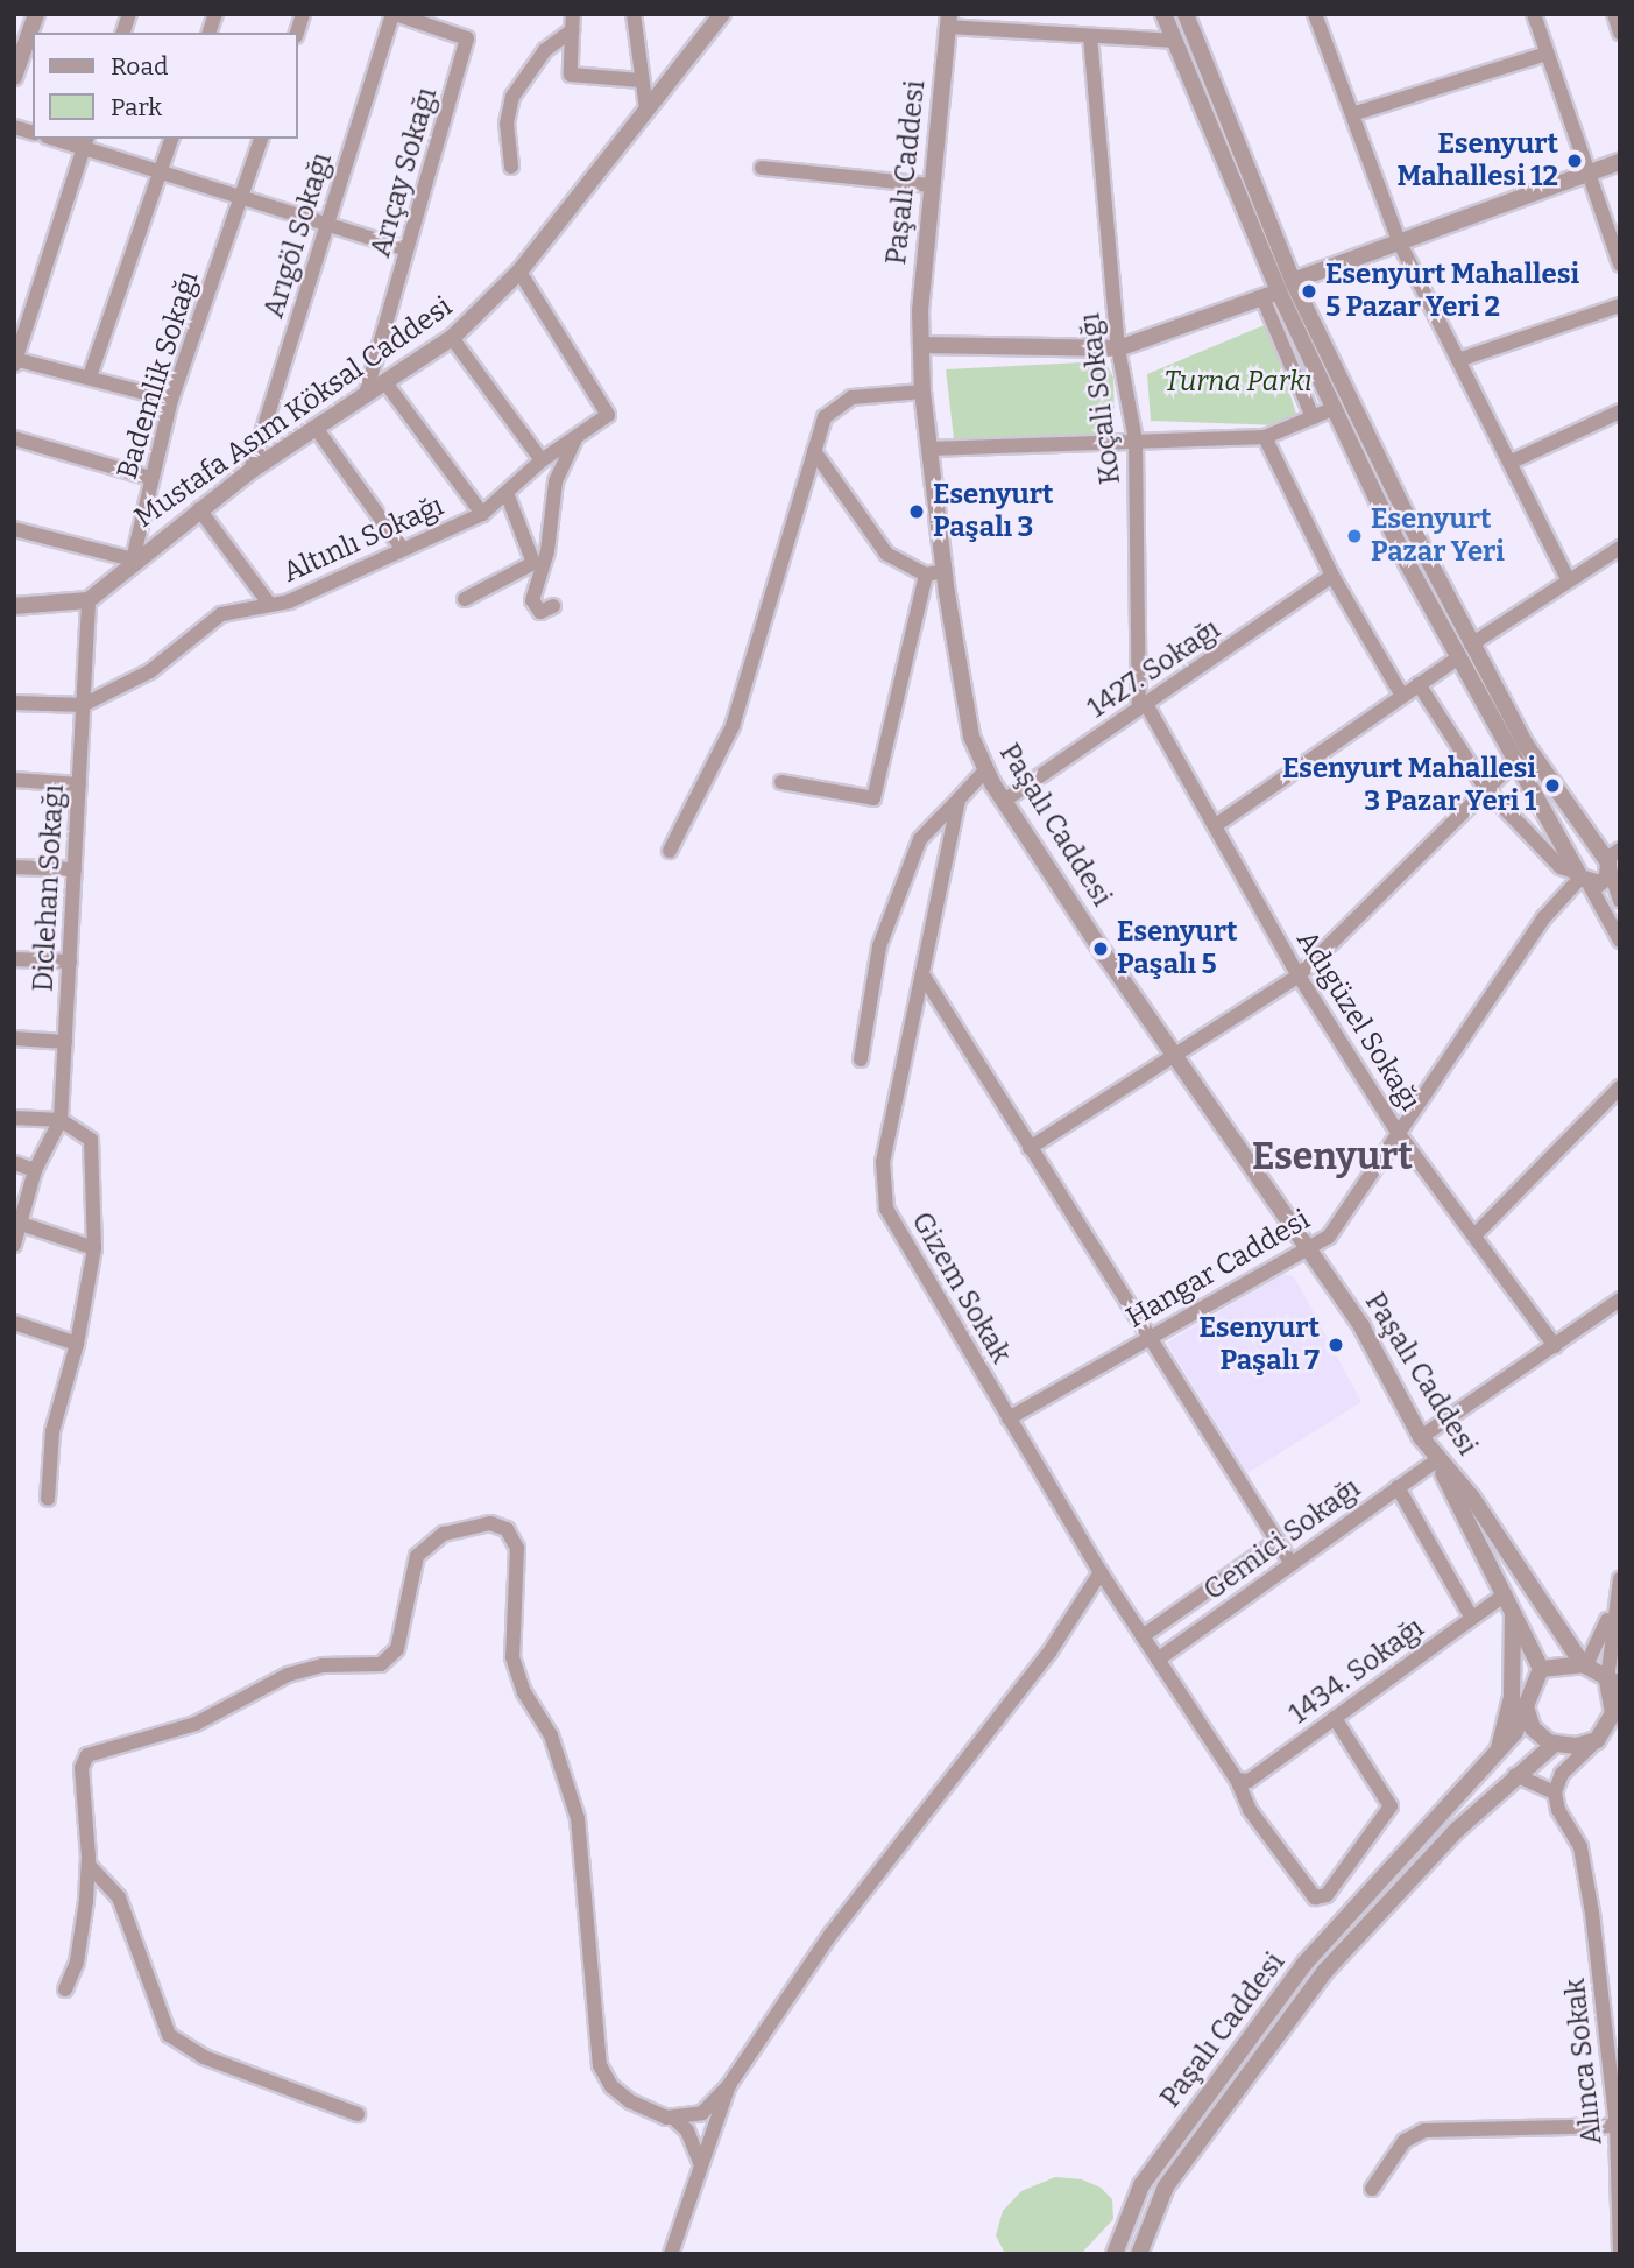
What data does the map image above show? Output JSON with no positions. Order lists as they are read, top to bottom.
{
  "streets": {
    "street": [
      "Arıçay Sokağı",
      "Paşalı Caddesi",
      "Arıgöl Sokağı",
      "Bademlik Sokağı",
      "Koçali Sokağı",
      "Mustafa Asım Köksal Caddesi",
      "Altınlı Sokağı",
      "1427. Sokağı",
      "Diclehan Sokağı",
      "Adıgüzel Sokağı",
      "Hangar Caddesi",
      "Gizem Sokak",
      "Gemici Sokağı",
      "1434. Sokağı",
      "Alınca Sokak"
    ]
  },
  "crossings": [
    ["Arıçay Sokağı", "Arıgöl Sokağı"],
    ["Arıçay Sokağı", "Mustafa Asım Köksal Caddesi"],
    ["Paşalı Caddesi", "1427. Sokağı"],
    ["Paşalı Caddesi", "Hangar Caddesi"],
    ["Paşalı Caddesi", "Gemici Sokağı"],
    ["Arıgöl Sokağı", "Mustafa Asım Köksal Caddesi"],
    ["Bademlik Sokağı", "Mustafa Asım Köksal Caddesi"],
    ["Koçali Sokağı", "1427. Sokağı"],
    ["Koçali Sokağı", "Adıgüzel Sokağı"],
    ["Mustafa Asım Köksal Caddesi", "Altınlı Sokağı"],
    ["Mustafa Asım Köksal Caddesi", "Diclehan Sokağı"],
    ["Altınlı Sokağı", "Diclehan Sokağı"],
    ["1427. Sokağı", "Adıgüzel Sokağı"],
    ["Adıgüzel Sokağı", "Hangar Caddesi"],
    ["Hangar Caddesi", "Gizem Sokak"],
    ["Gizem Sokak", "Gemici Sokağı"],
    ["Gizem Sokak", "1434. Sokağı"]
  ],
  "districts": ["Esenyurt"],
  "parks": ["Turna Parkı"],
  "places": [
    "Esenyurt Mahallesi 12",
    "Esenyurt Mahallesi 5 Pazar Yeri 2",
    "Esenyurt Paşalı 3",
    "Esenyurt Pazar Yeri",
    "Esenyurt Mahallesi 3 Pazar Yeri 1",
    "Esenyurt Paşalı 5",
    "Esenyurt Paşalı 7"
  ],
  "legend": ["Road", "Park"]
}
